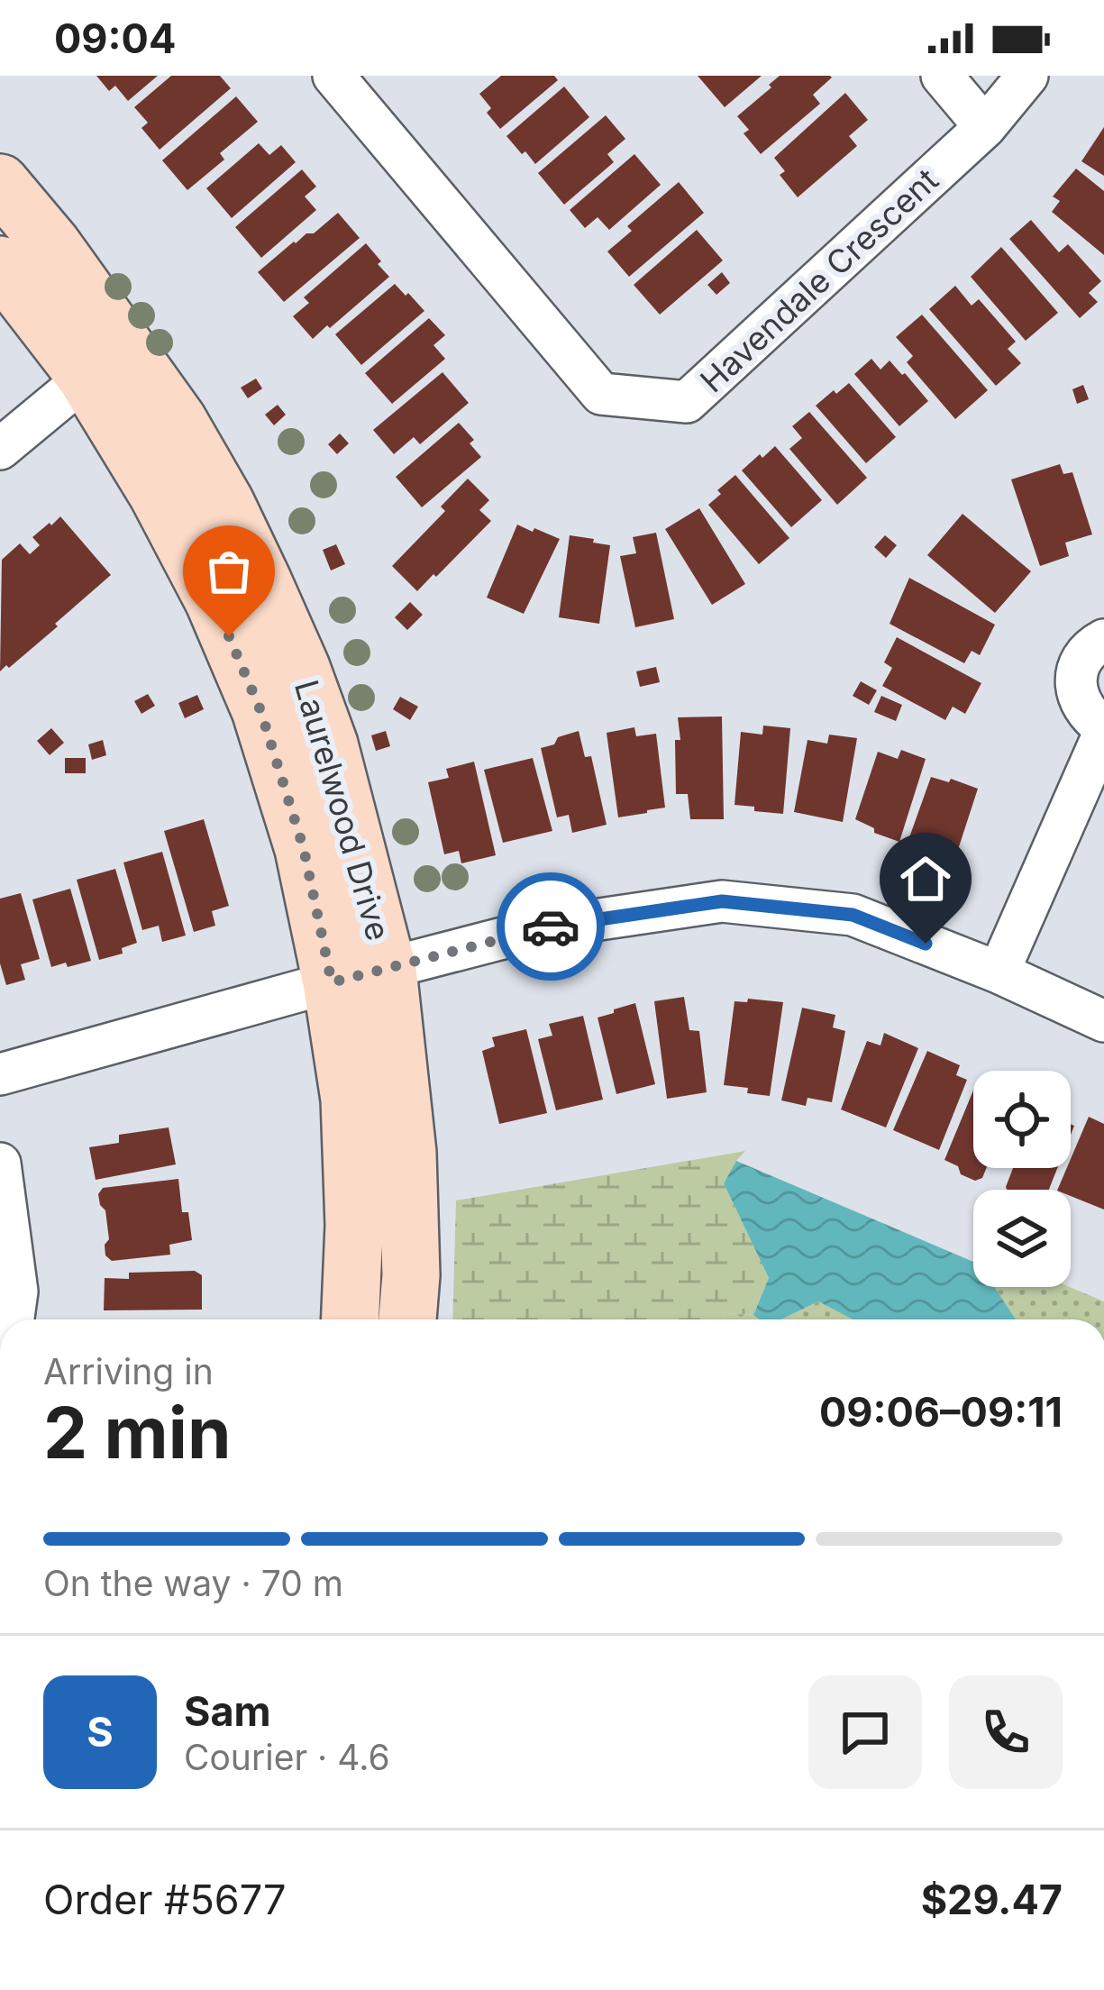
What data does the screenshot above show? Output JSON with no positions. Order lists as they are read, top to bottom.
{
  "streets": {
    "street": ["Havendale Crescent", "Laurelwood Drive"]
  },
  "page": {
    "status": "09:04",
    "heading": ["2 min", "Arriving in", "09:06–09:11"],
    "panel": [
      "Sam",
      "Courier · 4.6",
      "Order #5677",
      "$29.47"
    ],
    "bar": "On the way · 70 m",
    "round": "S"
  }
}
